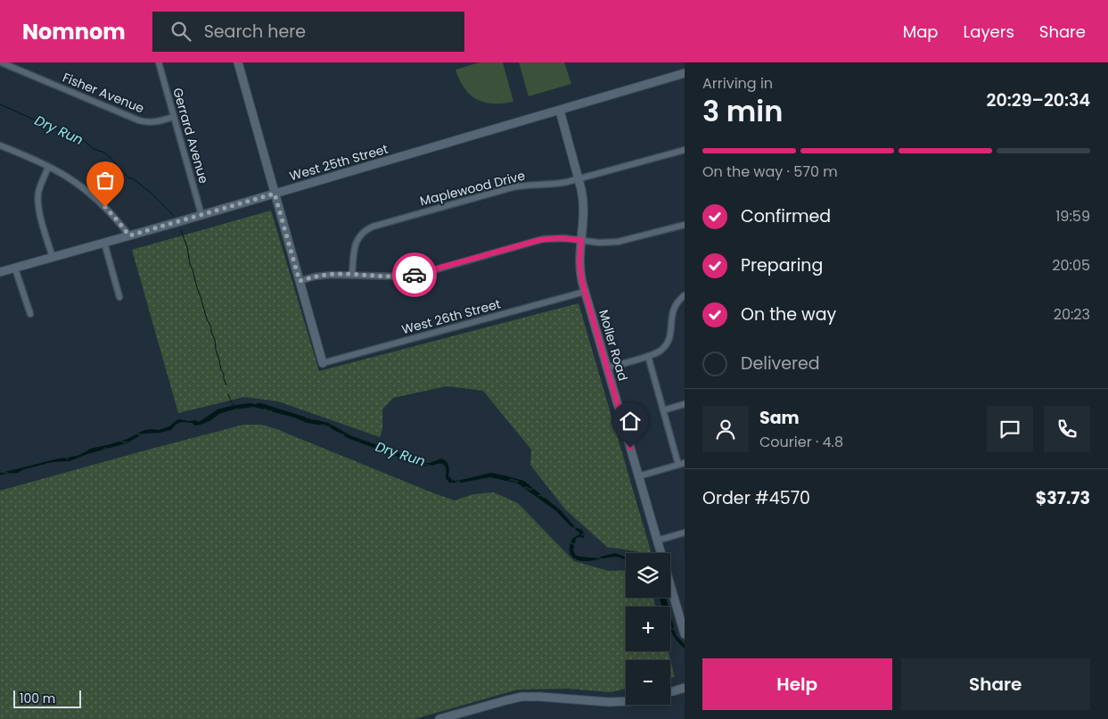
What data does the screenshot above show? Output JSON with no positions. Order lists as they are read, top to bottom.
{
  "streets": {
    "street": [
      "Fisher Avenue",
      "Gerrard Avenue",
      "West 25th Street",
      "Maplewood Drive",
      "West 26th Street",
      "Moller Road"
    ]
  },
  "crossings": [
    ["Fisher Avenue", "Gerrard Avenue"],
    ["Gerrard Avenue", "West 25th Street"],
    ["West 25th Street", "Moller Road"],
    ["Maplewood Drive", "Moller Road"],
    ["West 26th Street", "Moller Road"]
  ],
  "water": ["Dry Run"],
  "scale_bar": "100 m",
  "page": {
    "header": "Nomnom",
    "search": "Search here",
    "nav": ["Map", "Layers", "Share"],
    "heading": ["3 min", "Arriving in", "20:29–20:34"],
    "panel": [
      "Sam",
      "Courier · 4.8",
      "Order #4570",
      "$37.73"
    ],
    "bar": "On the way · 570 m",
    "list": [
      ["Confirmed", "19:59"],
      ["Preparing", "20:05"],
      ["On the way", "20:23"],
      "Delivered"
    ],
    "map_buttons": ["+", "−"],
    "buttons": ["Help", "Share"],
    "scale": "100 m"
  }
}
